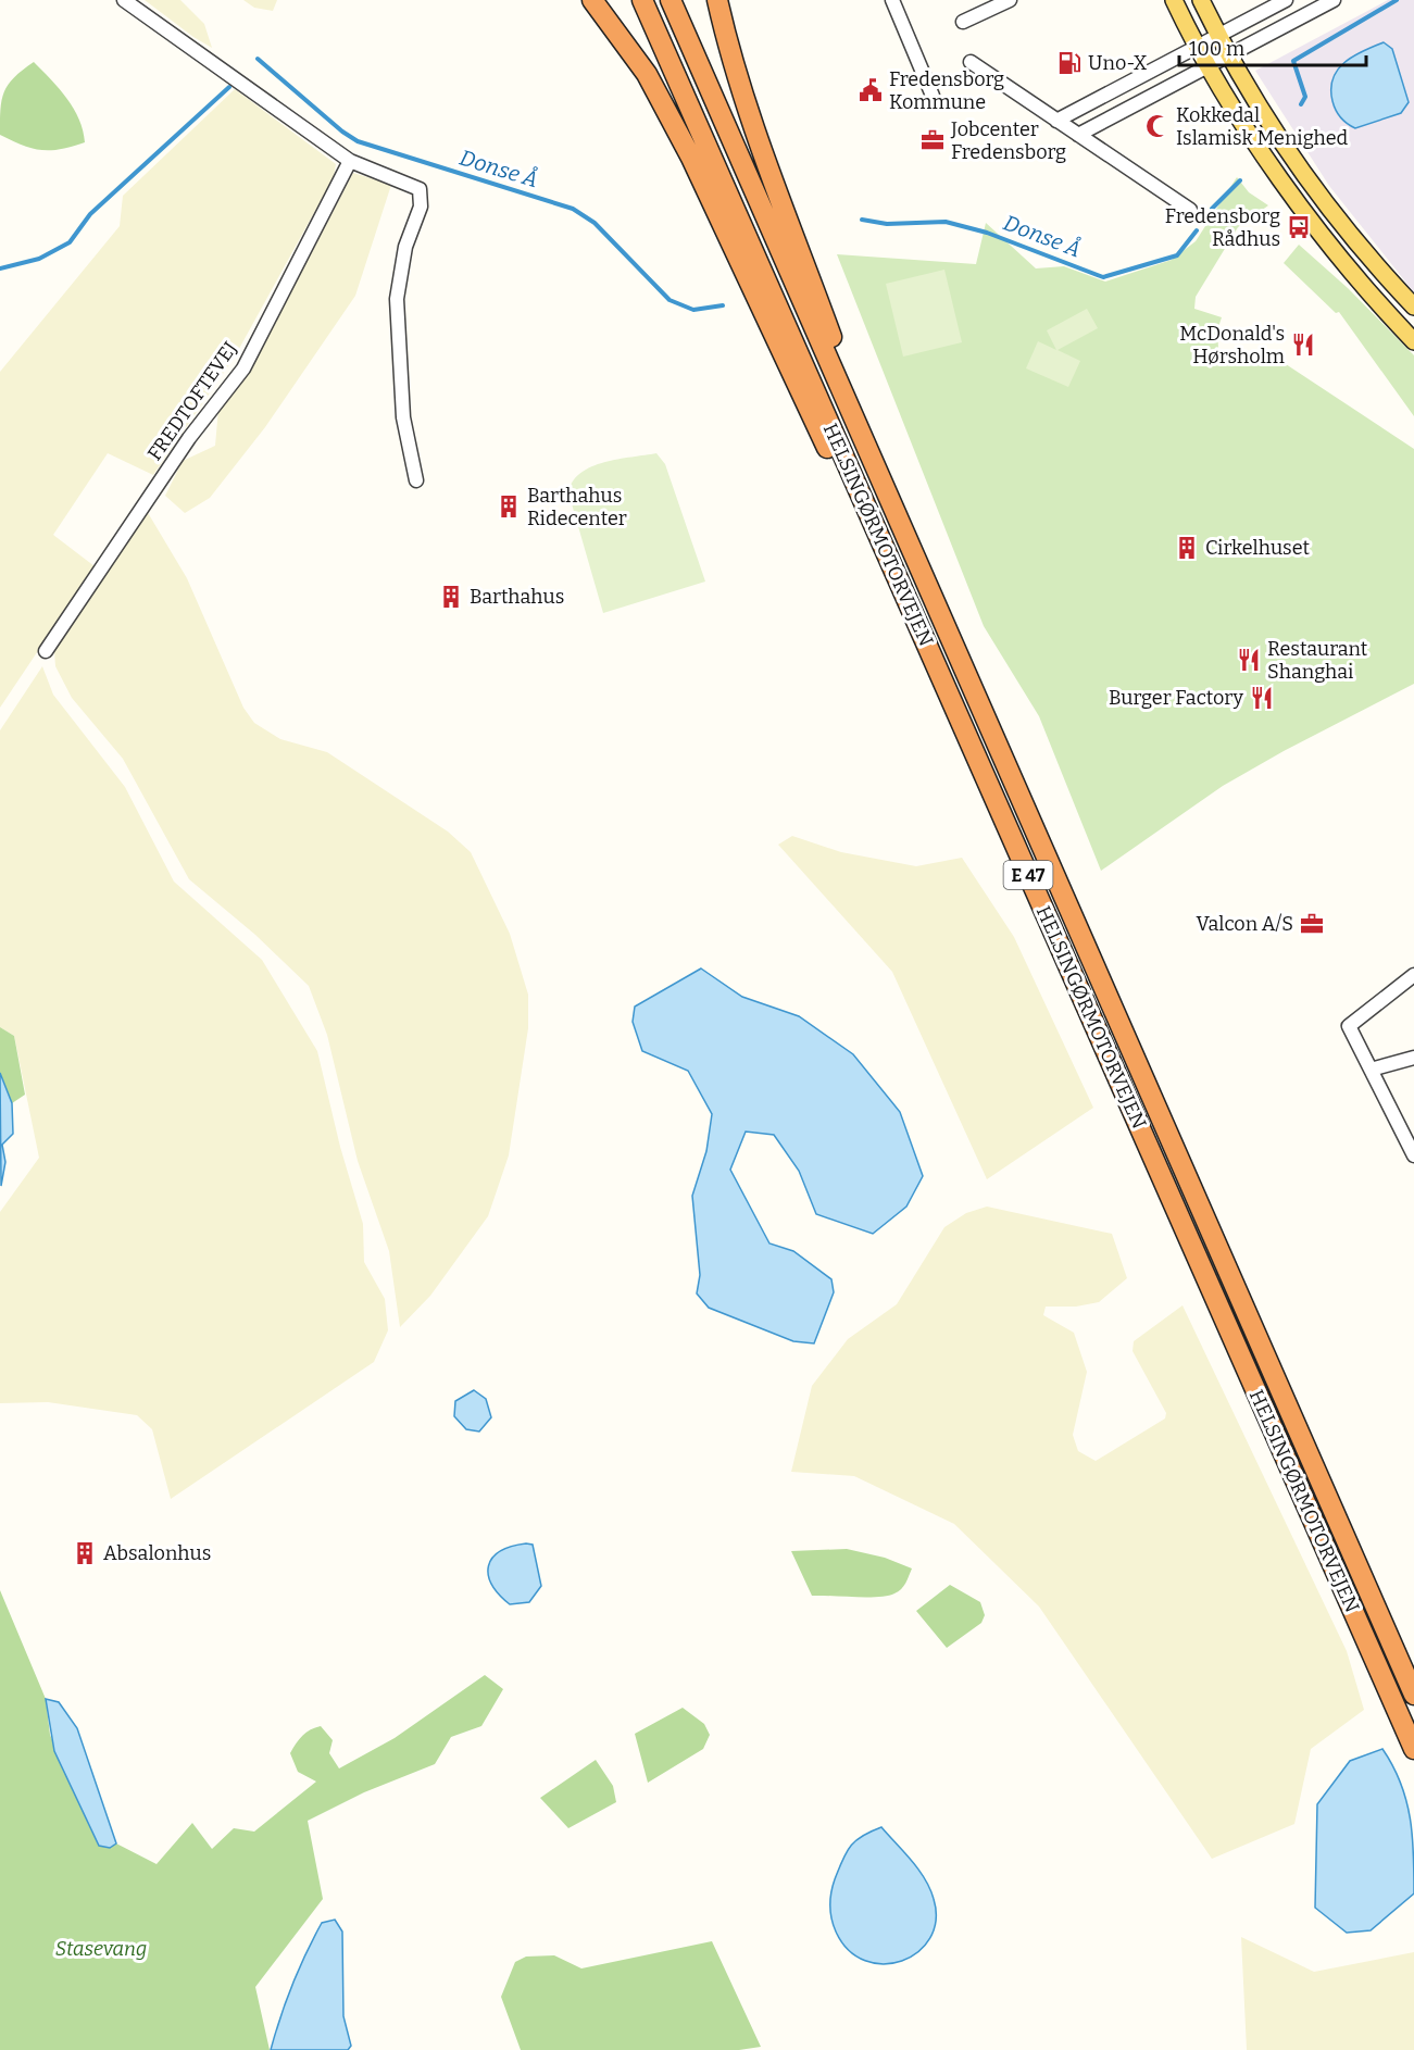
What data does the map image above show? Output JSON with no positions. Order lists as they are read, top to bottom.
{
  "streets": {
    "highway": ["HELSINGØRMOTORVEJEN", "E 47"],
    "street": ["FREDTOFTEVEJ"]
  },
  "water": ["Donse Å"],
  "parks": ["Stasevang"],
  "places": {
    "fuel station": ["Uno-X"],
    "public building": ["Fredensborg Kommune"],
    "mosque": ["Kokkedal Islamisk Menighed"],
    "office": ["Jobcenter Fredensborg", "Valcon A/S"],
    "bus stop": ["Fredensborg Rådhus"],
    "restaurant": ["McDonald's Hørsholm", "Restaurant Shanghai", "Burger Factory"],
    "building": [
      "Barthahus Ridecenter",
      "Cirkelhuset",
      "Barthahus",
      "Absalonhus"
    ]
  },
  "scale_bar": "100 m"
}
